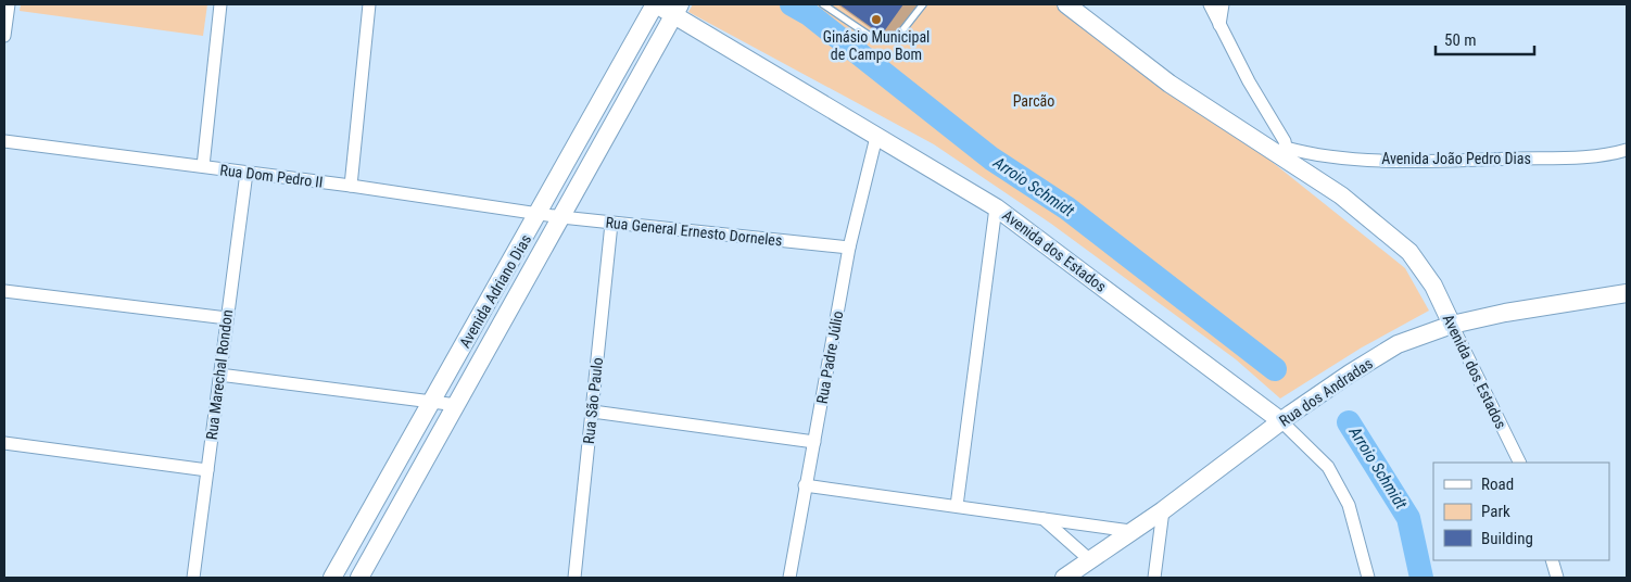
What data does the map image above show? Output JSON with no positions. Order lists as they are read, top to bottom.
{
  "streets": {
    "street": [
      "Avenida João Pedro Dias",
      "Rua Dom Pedro II",
      "Rua General Ernesto Dorneles",
      "Avenida dos Estados",
      "Avenida Adriano Dias",
      "Rua Padre Júlio",
      "Rua Marechal Rondon",
      "Rua dos Andradas",
      "Rua São Paulo"
    ]
  },
  "crossings": [
    ["Avenida João Pedro Dias", "Avenida dos Estados"],
    ["Rua Dom Pedro II", "Rua General Ernesto Dorneles"],
    ["Rua Dom Pedro II", "Avenida Adriano Dias"],
    ["Rua Dom Pedro II", "Rua Marechal Rondon"],
    ["Rua General Ernesto Dorneles", "Avenida Adriano Dias"],
    ["Rua General Ernesto Dorneles", "Rua Padre Júlio"],
    ["Rua General Ernesto Dorneles", "Rua São Paulo"],
    ["Avenida dos Estados", "Avenida Adriano Dias"],
    ["Avenida dos Estados", "Rua Padre Júlio"],
    ["Avenida dos Estados", "Rua dos Andradas"]
  ],
  "water": ["Arroio Schmidt"],
  "parks": ["Parcão"],
  "places": ["Ginásio Municipal de Campo Bom"],
  "legend": ["Road", "Park", "Building"],
  "scale_bar": "50 m"
}
